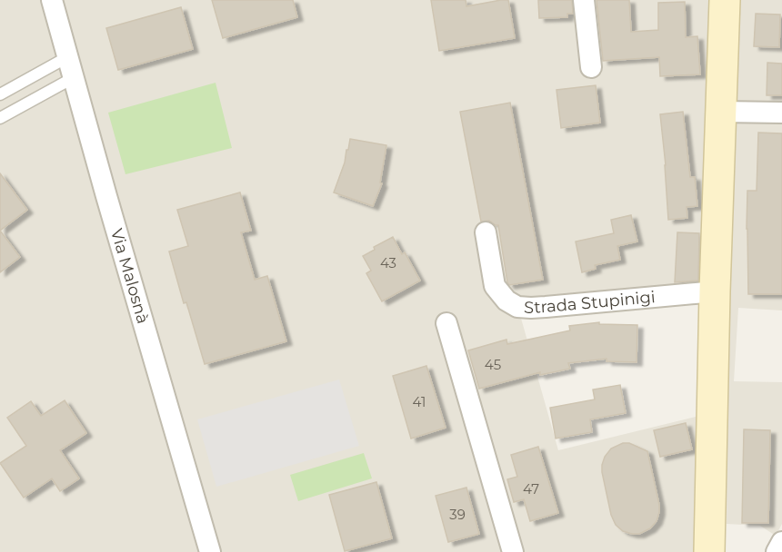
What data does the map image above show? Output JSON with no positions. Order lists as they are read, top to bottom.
{
  "streets": {
    "street": ["Via Malosnà", "Strada Stupinigi"]
  },
  "house_numbers": [
    "43",
    "45",
    "41",
    "47",
    "39"
  ]
}
